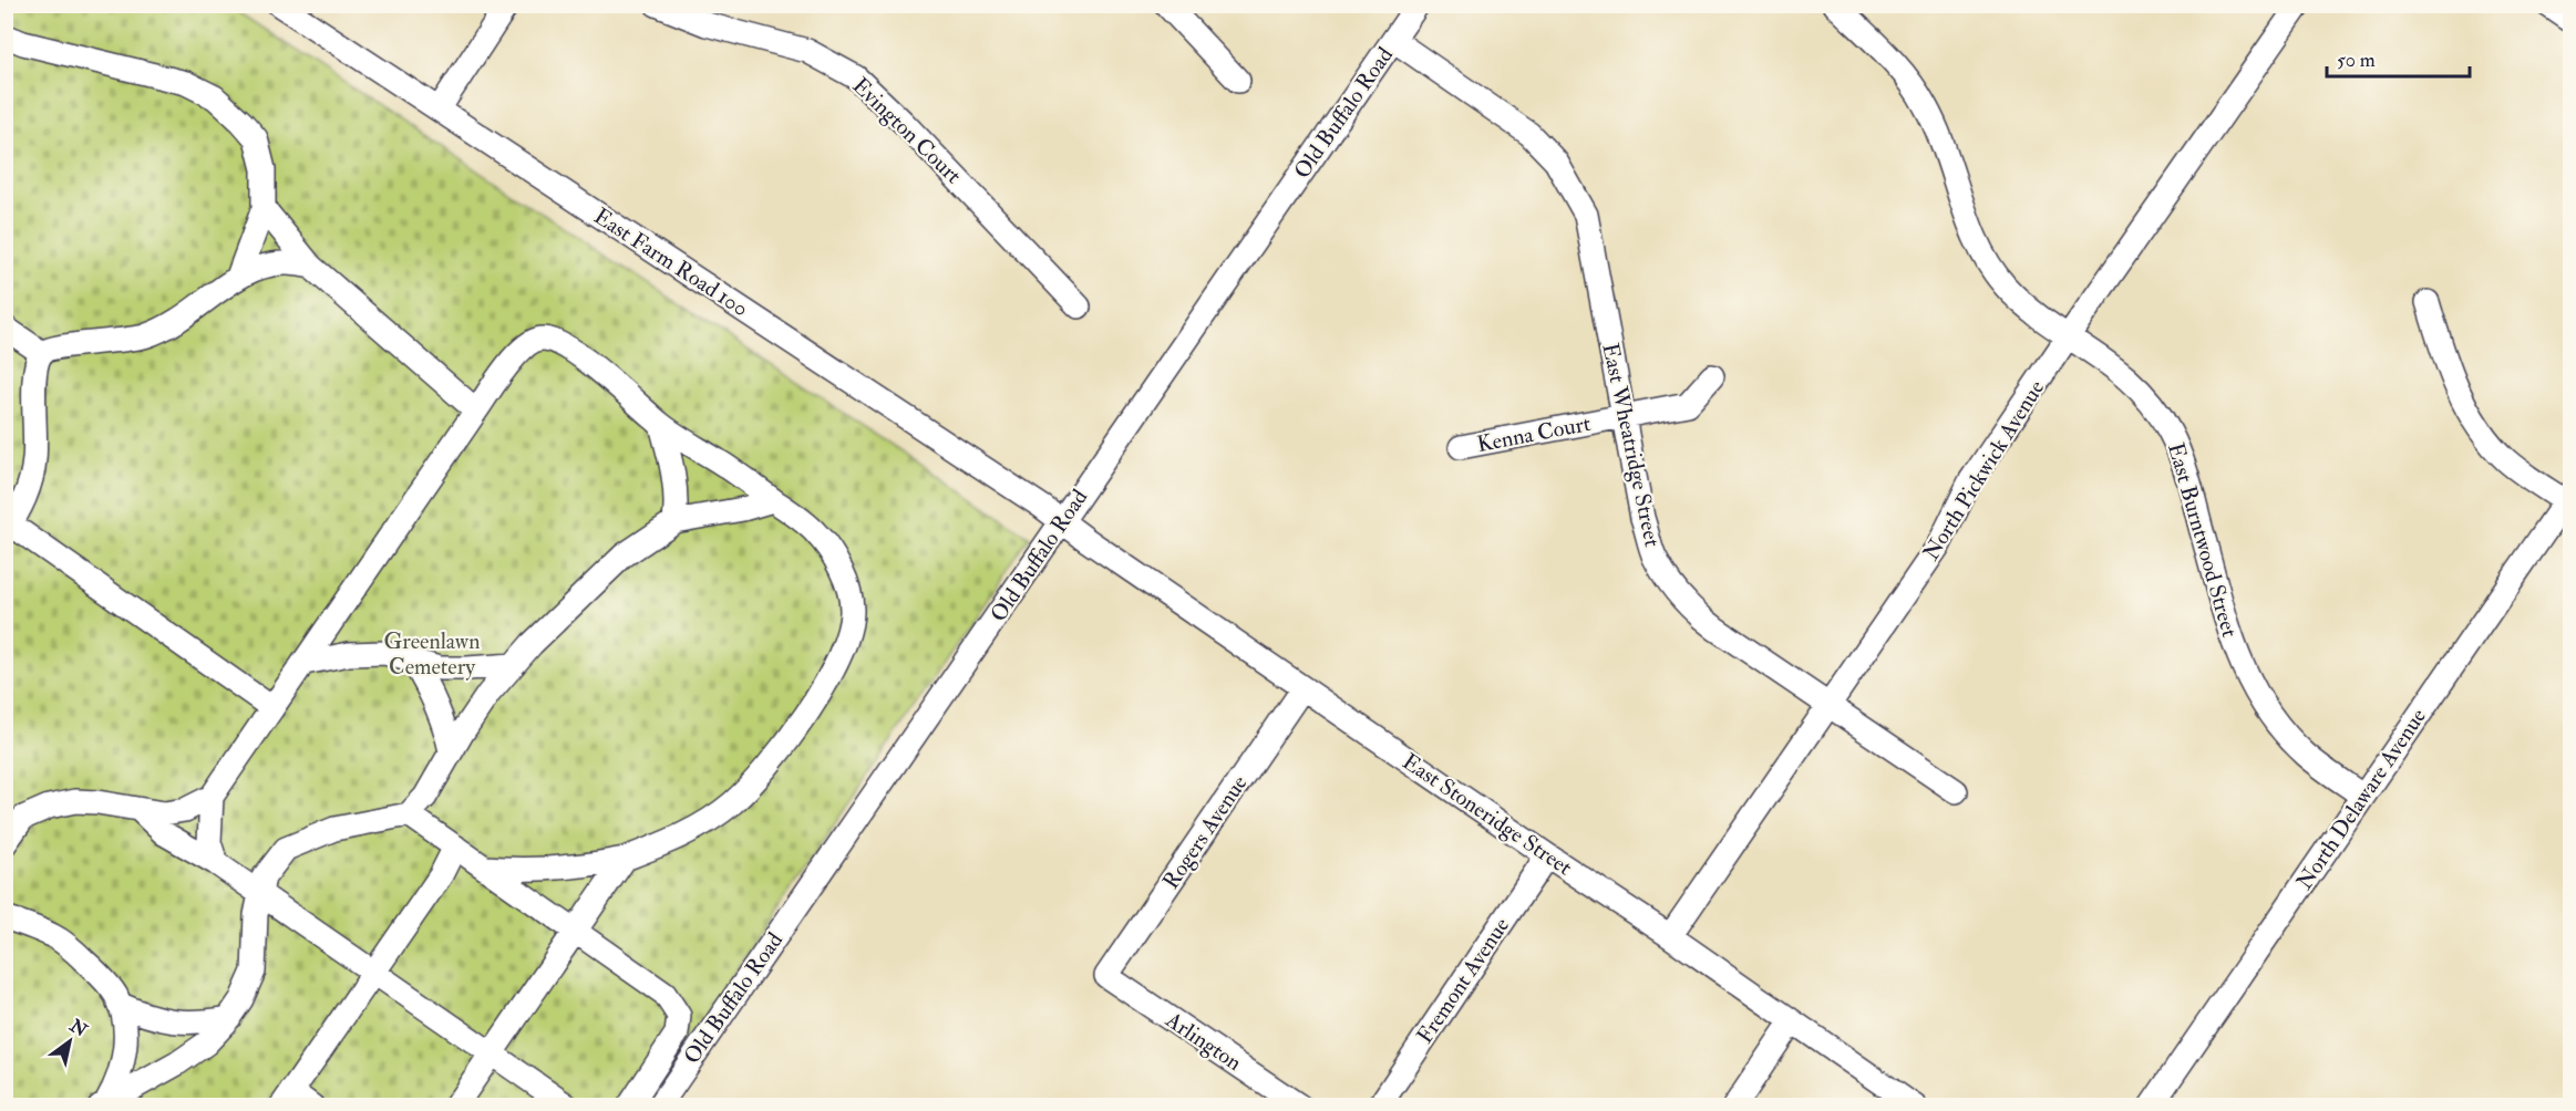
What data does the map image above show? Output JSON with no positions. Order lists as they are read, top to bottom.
{
  "streets": {
    "street": [
      "Old Buffalo Road",
      "Evington Court",
      "East Farm Road 100",
      "Kenna Court",
      "East Wheatridge Street",
      "North Pickwick Avenue",
      "East Burntwood Street",
      "North Delaware Avenue",
      "East Stoneridge Street",
      "Rogers Avenue",
      "Fremont Avenue",
      "Arlington"
    ]
  },
  "crossings": [
    ["Old Buffalo Road", "East Farm Road 100"],
    ["Old Buffalo Road", "East Wheatridge Street"],
    ["Old Buffalo Road", "East Stoneridge Street"],
    ["East Farm Road 100", "East Stoneridge Street"],
    ["Kenna Court", "East Wheatridge Street"],
    ["East Wheatridge Street", "North Pickwick Avenue"],
    ["North Pickwick Avenue", "East Burntwood Street"],
    ["North Pickwick Avenue", "East Stoneridge Street"],
    ["East Burntwood Street", "North Delaware Avenue"],
    ["East Stoneridge Street", "Rogers Avenue"],
    ["East Stoneridge Street", "Fremont Avenue"],
    ["Rogers Avenue", "Arlington"]
  ],
  "parks": ["Greenlawn Cemetery"],
  "scale_bar": "50 m",
  "north": "top right"
}
